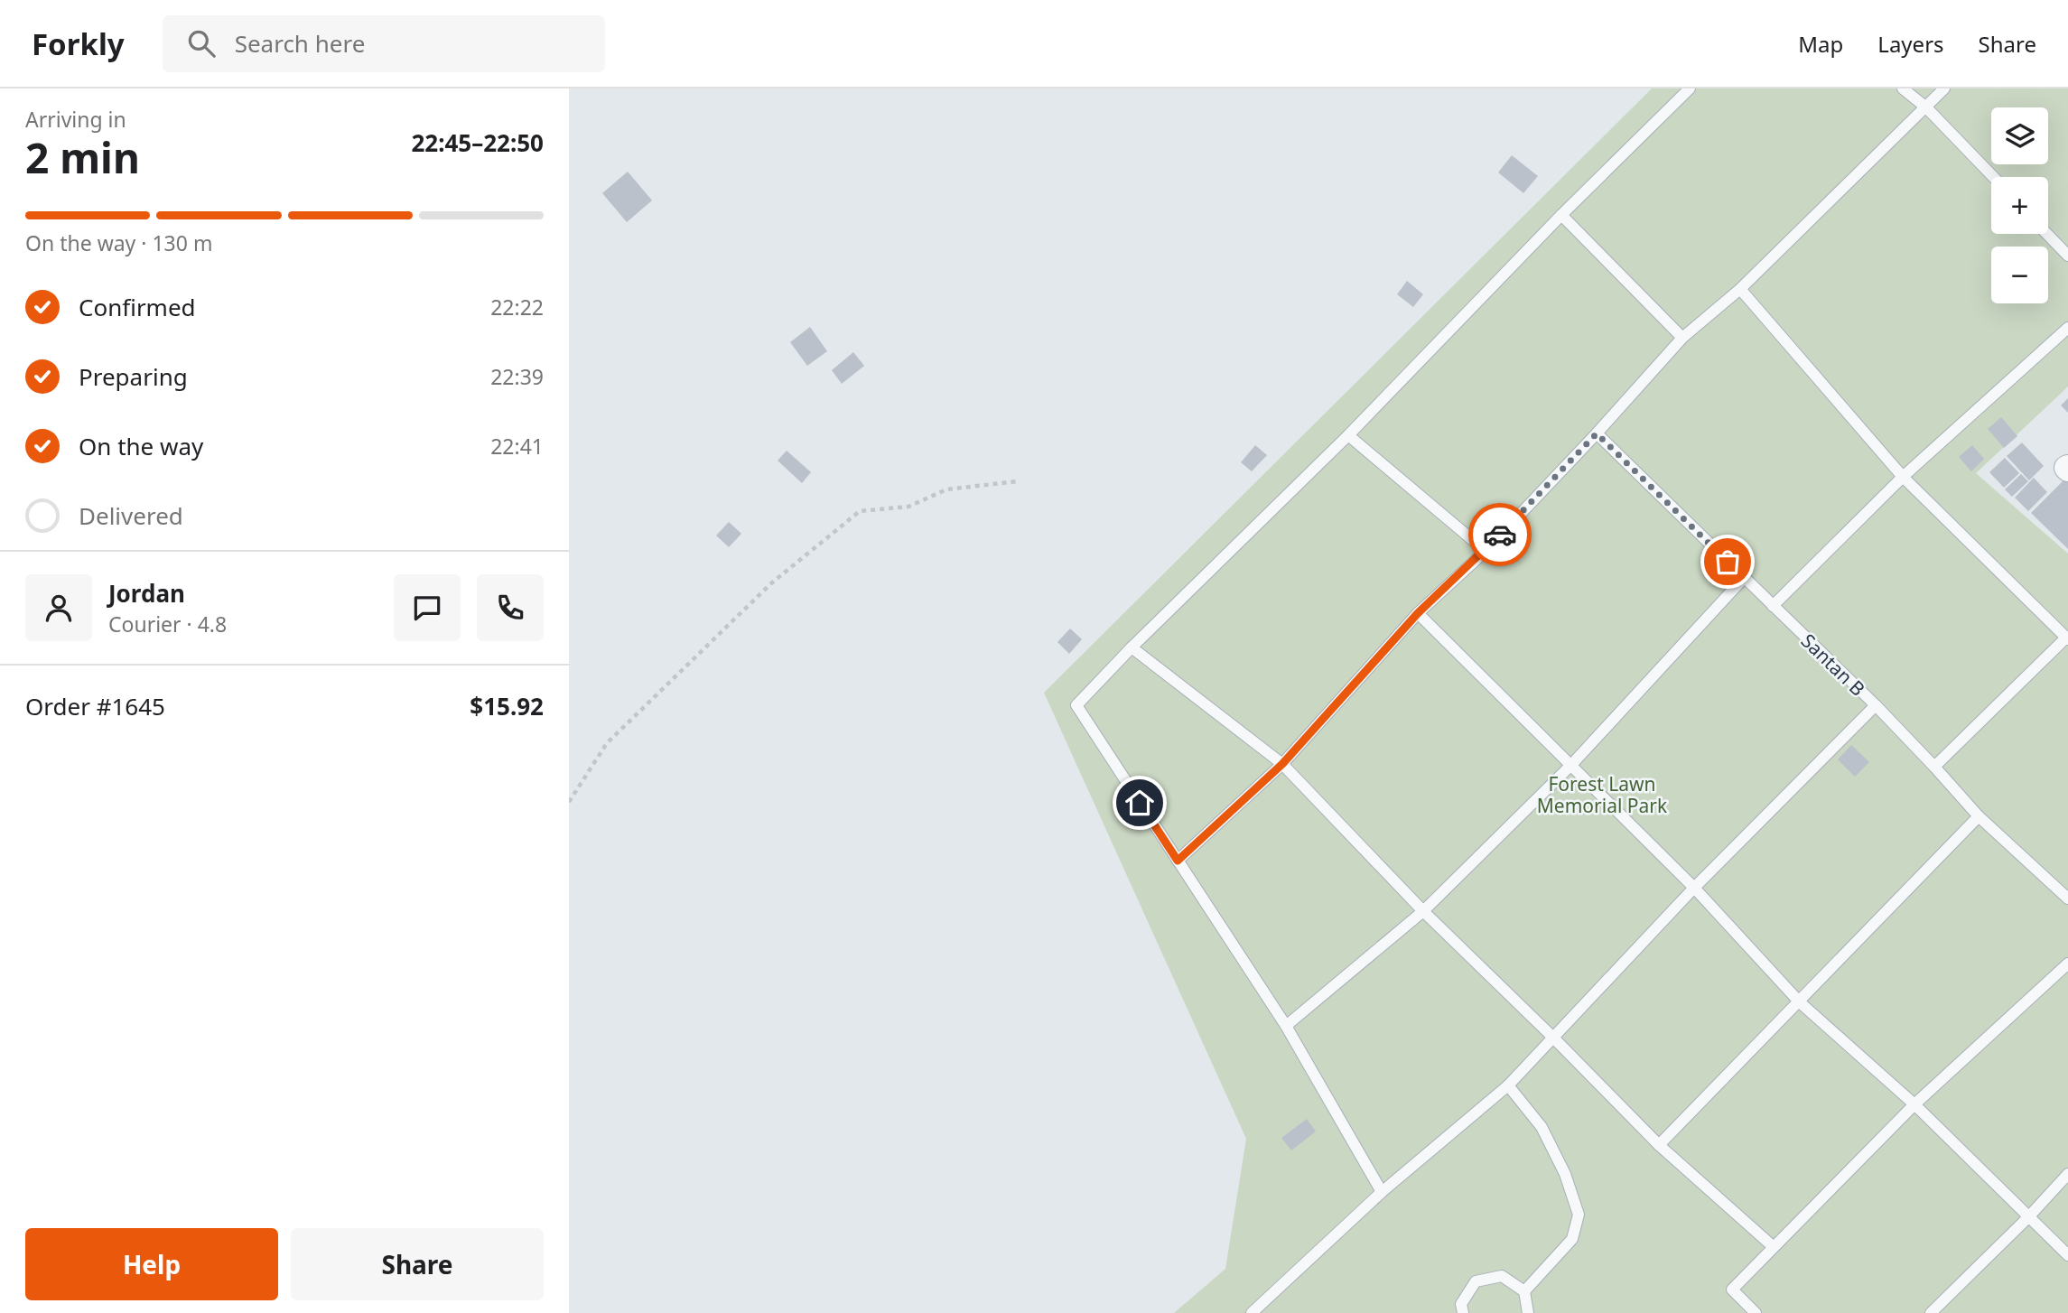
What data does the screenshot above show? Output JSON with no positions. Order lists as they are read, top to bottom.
{
  "streets": {
    "lane": ["Santan B"]
  },
  "parks": ["Forest Lawn Memorial Park"],
  "page": {
    "header": "Forkly",
    "search": "Search here",
    "nav": ["Map", "Layers", "Share"],
    "heading": ["2 min", "Arriving in", "22:45–22:50"],
    "panel": [
      "Jordan",
      "Courier · 4.8",
      "Order #1645",
      "$15.92"
    ],
    "map_buttons": ["+", "−"],
    "bar": "On the way · 130 m",
    "list": [
      ["Confirmed", "22:22"],
      ["Preparing", "22:39"],
      ["On the way", "22:41"],
      "Delivered"
    ],
    "buttons": ["Help", "Share"]
  }
}
